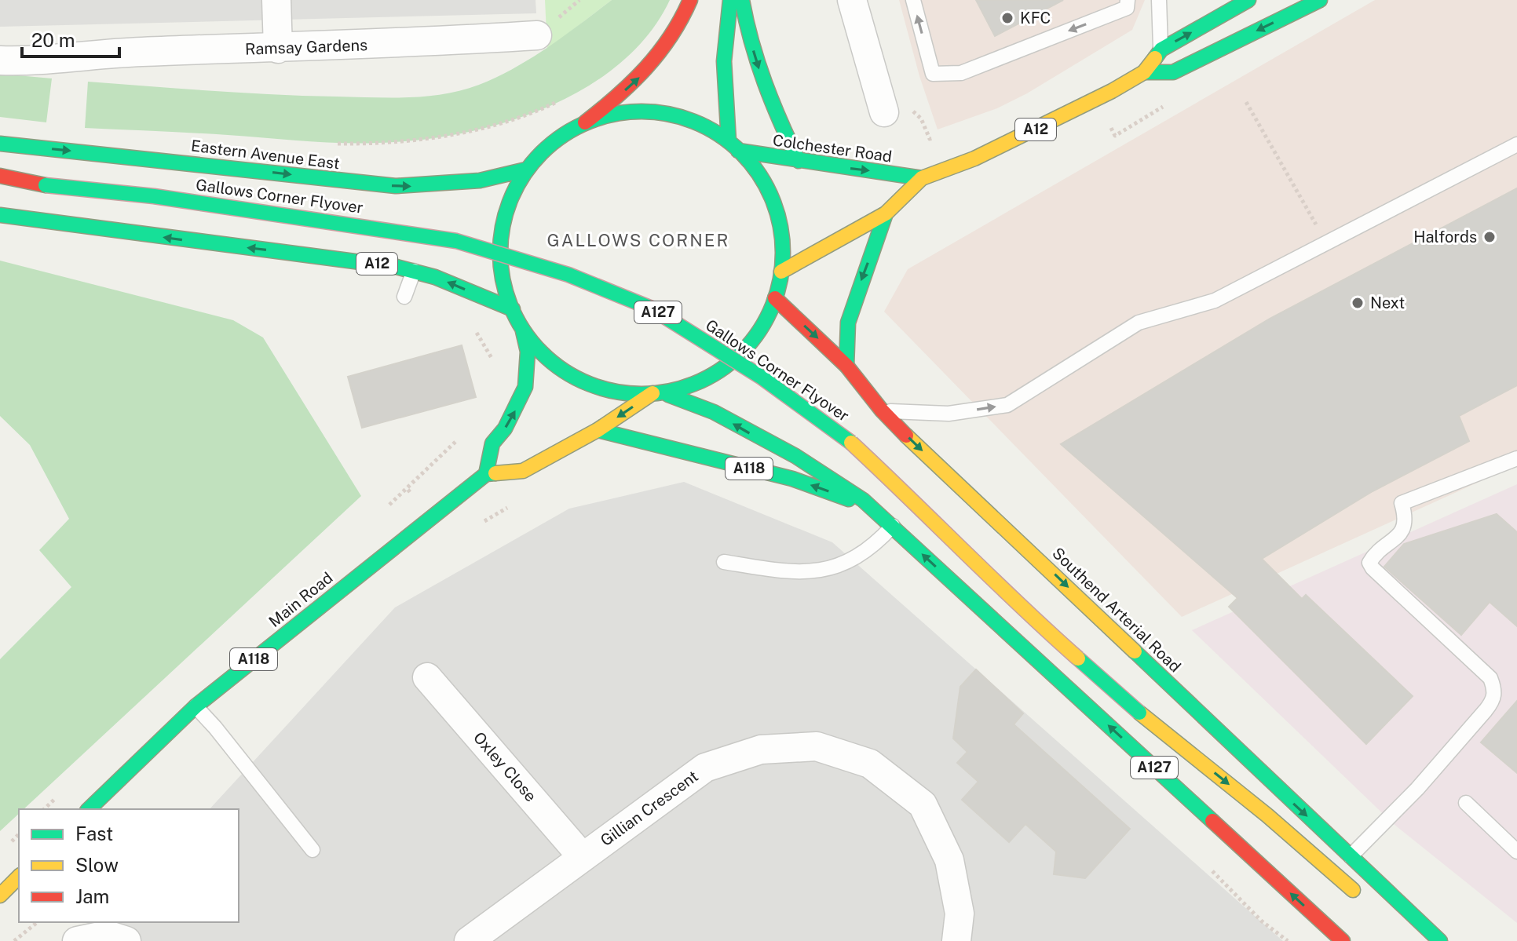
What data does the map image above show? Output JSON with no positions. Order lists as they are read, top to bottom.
{
  "streets": {
    "main road": [
      "A12",
      "Colchester Road",
      "Eastern Avenue East",
      "Gallows Corner Flyover",
      "A127",
      "A118",
      "Main Road",
      "Southend Arterial Road"
    ],
    "street": ["Ramsay Gardens", "Oxley Close", "Gillian Crescent"]
  },
  "crossings": [
    ["Gallows Corner Flyover", "A127"],
    ["A127", "A118"],
    ["Oxley Close", "Gillian Crescent"]
  ],
  "districts": ["GALLOWS CORNER"],
  "places": ["KFC", "Halfords", "Next"],
  "legend": ["Fast", "Slow", "Jam"],
  "scale_bar": "20 m"
}
